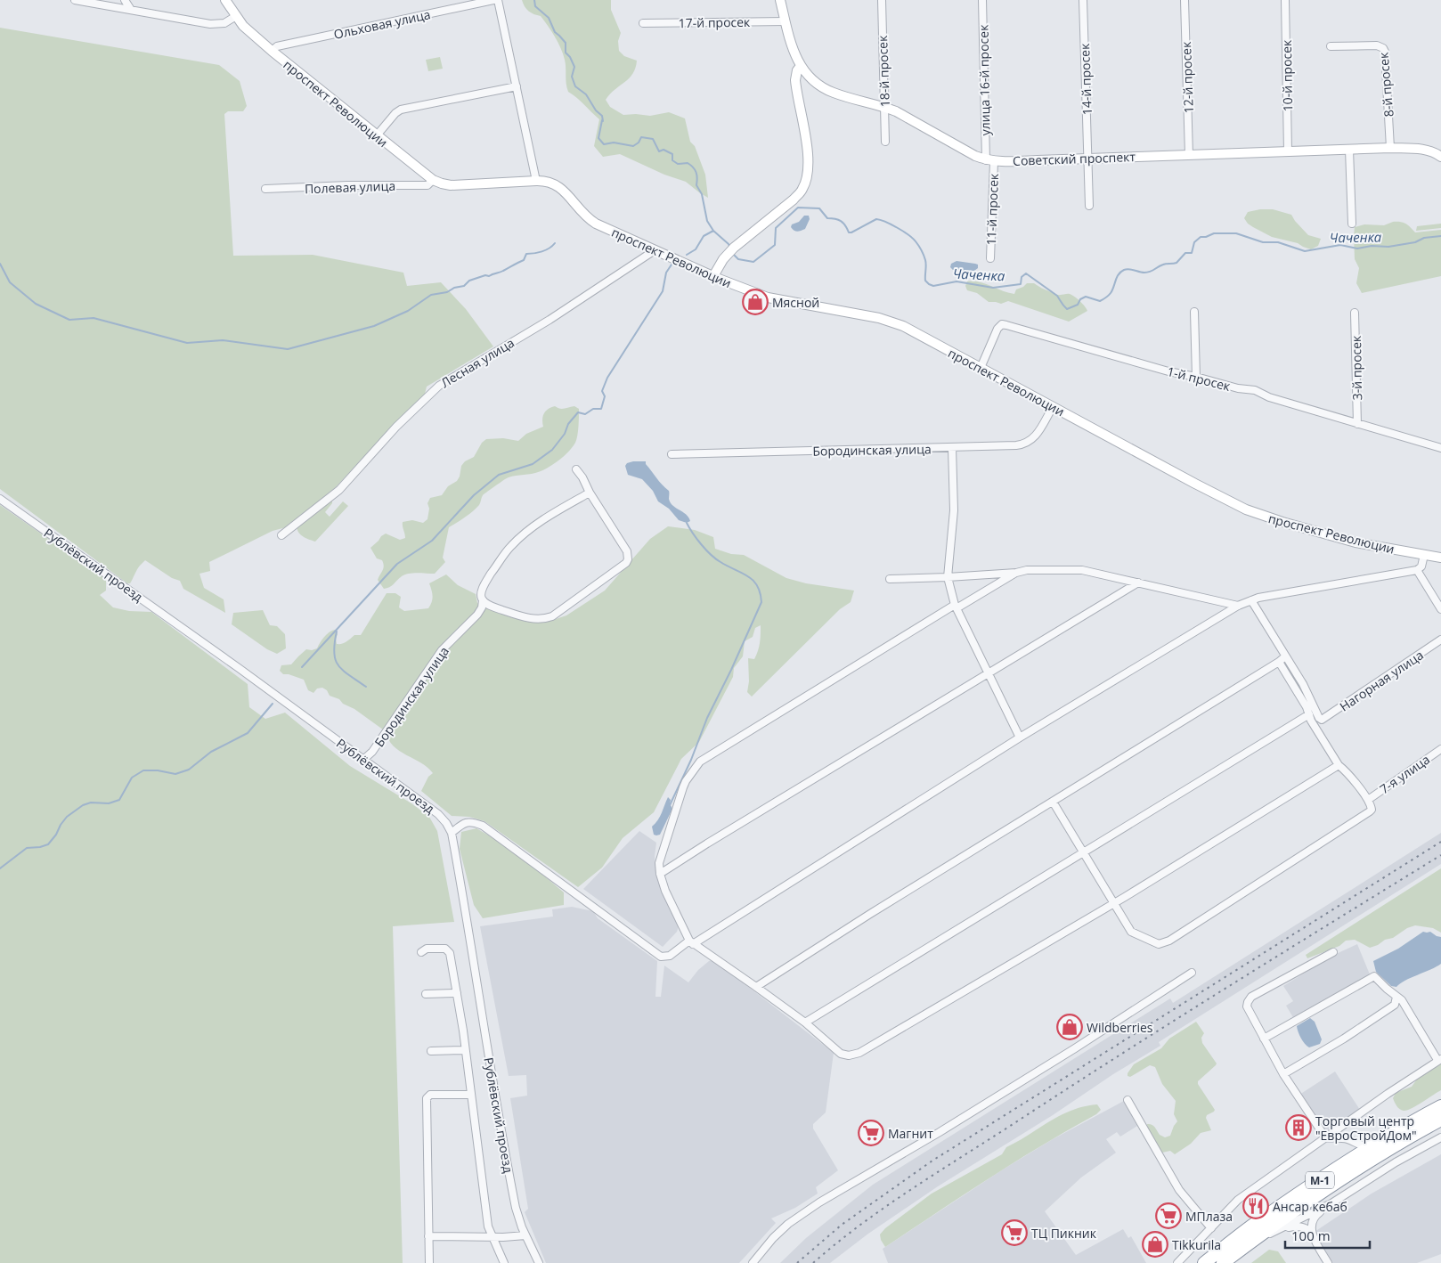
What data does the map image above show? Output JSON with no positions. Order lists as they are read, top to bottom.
{
  "streets": {
    "highway": ["М-1"],
    "street": [
      "17-й просек",
      "Ольховая улица",
      "18-й просек",
      "10-й просек",
      "12-й просек",
      "14-й просек",
      "улица 16-й просек",
      "8-й просек",
      "проспект Революции",
      "Советский проспект",
      "Полевая улица",
      "11-й просек",
      "Лесная улица",
      "3-й просек",
      "1-й просек",
      "Бородинская улица",
      "Рублёвский проезд",
      "Нагорная улица",
      "7-я улица"
    ]
  },
  "crossings": [
    ["17-й просек", "Советский проспект"],
    ["Ольховая улица", "проспект Революции"],
    ["18-й просек", "Советский проспект"],
    ["10-й просек", "Советский проспект"],
    ["12-й просек", "Советский проспект"],
    ["14-й просек", "Советский проспект"],
    ["улица 16-й просек", "Советский проспект"],
    ["улица 16-й просек", "11-й просек"],
    ["8-й просек", "Советский проспект"],
    ["проспект Революции", "Полевая улица"],
    ["проспект Революции", "Лесная улица"],
    ["проспект Революции", "1-й просек"],
    ["проспект Революции", "Бородинская улица"],
    ["Советский проспект", "11-й просек"],
    ["3-й просек", "1-й просек"],
    ["Бородинская улица", "Рублёвский проезд"]
  ],
  "water": ["Чаченка"],
  "places": {
    "shop": ["Мясной", "Wildberries", "Tikkurila"],
    "building": ["Торговый центр \"ЕвроСтройДом\""],
    "supermarket": ["Магнит", "МПлаза", "ТЦ Пикник"],
    "restaurant": ["Ансар кебаб"]
  },
  "scale_bar": "100 m"
}
